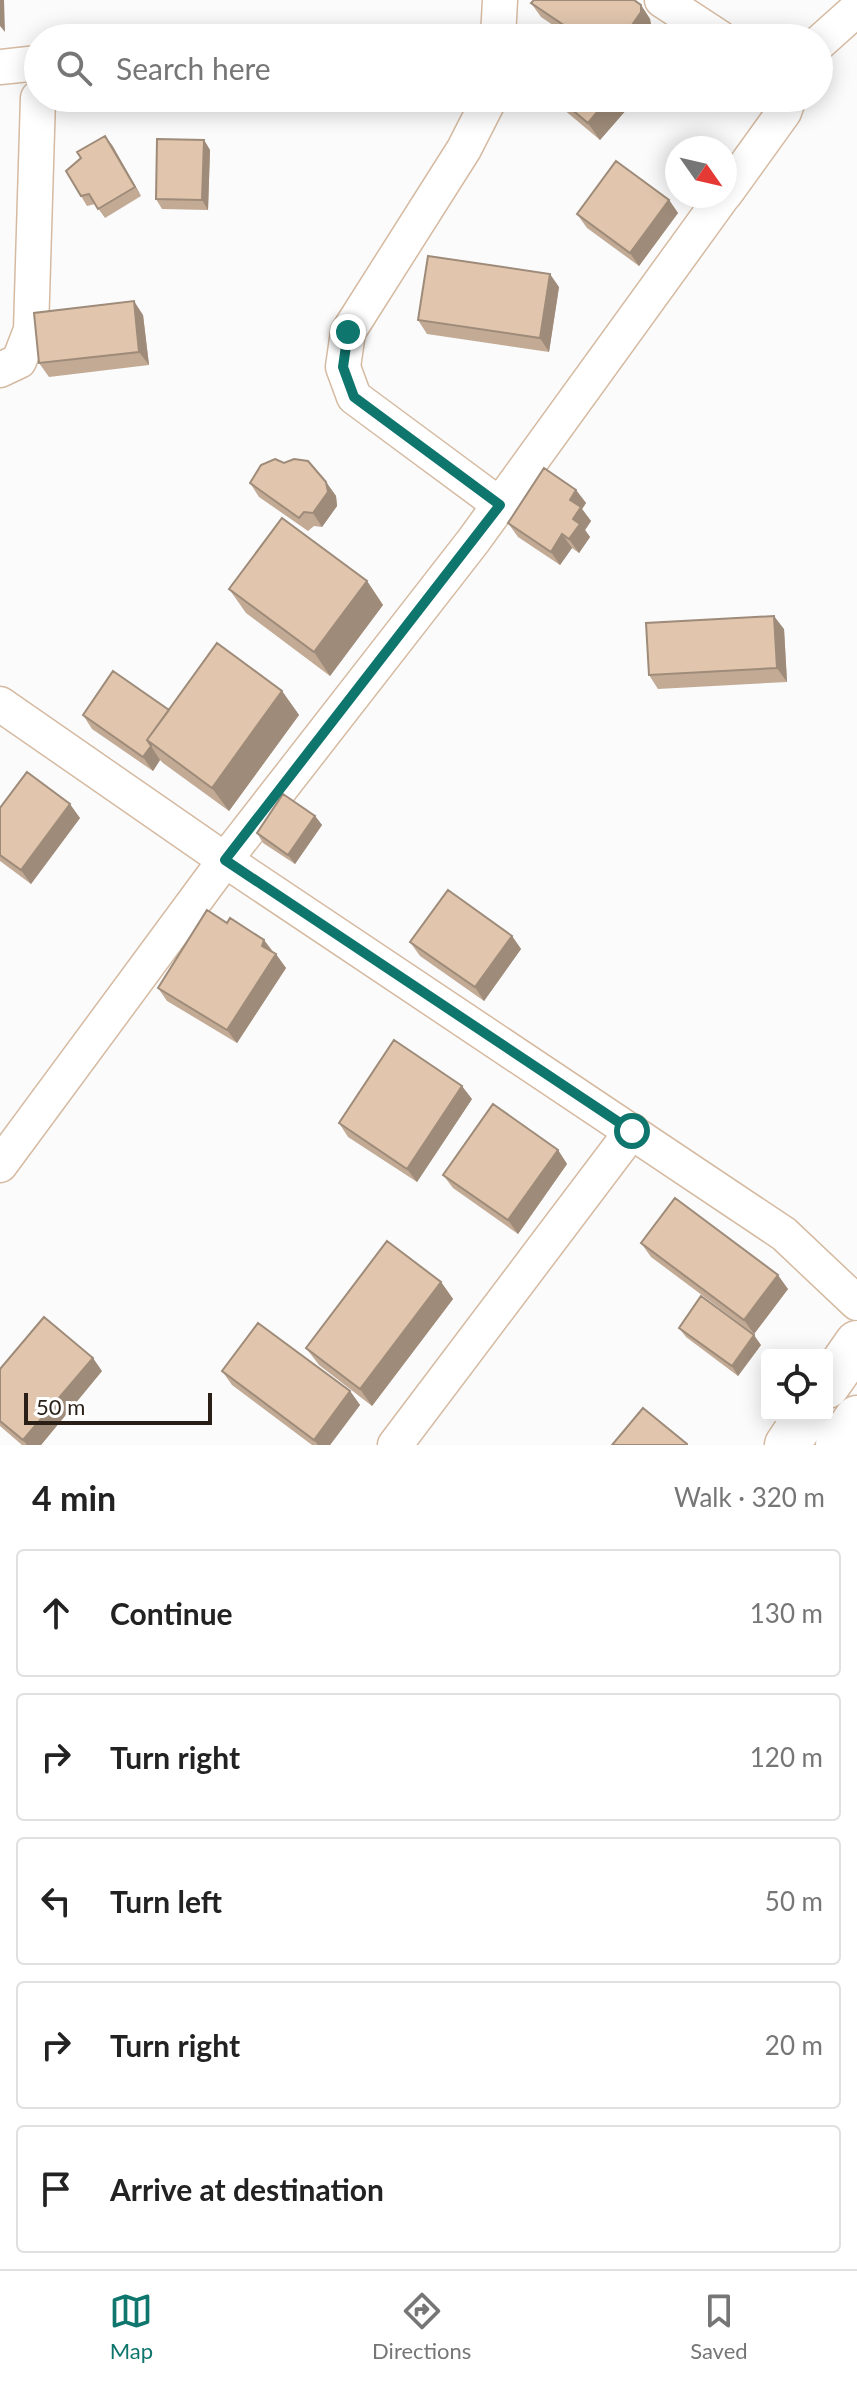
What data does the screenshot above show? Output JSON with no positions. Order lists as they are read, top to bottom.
{
  "scale_bar": "50 m",
  "north": "bottom right",
  "page": {
    "search": "Search here",
    "scale": "50 m",
    "heading": ["4 min", "Walk · 320 m"],
    "list": [
      ["Continue", "130 m"],
      ["Turn right", "120 m"],
      ["Turn left", "50 m"],
      ["Turn right", "20 m"],
      "Arrive at destination"
    ],
    "nav": ["Map", "Directions", "Saved"]
  }
}
